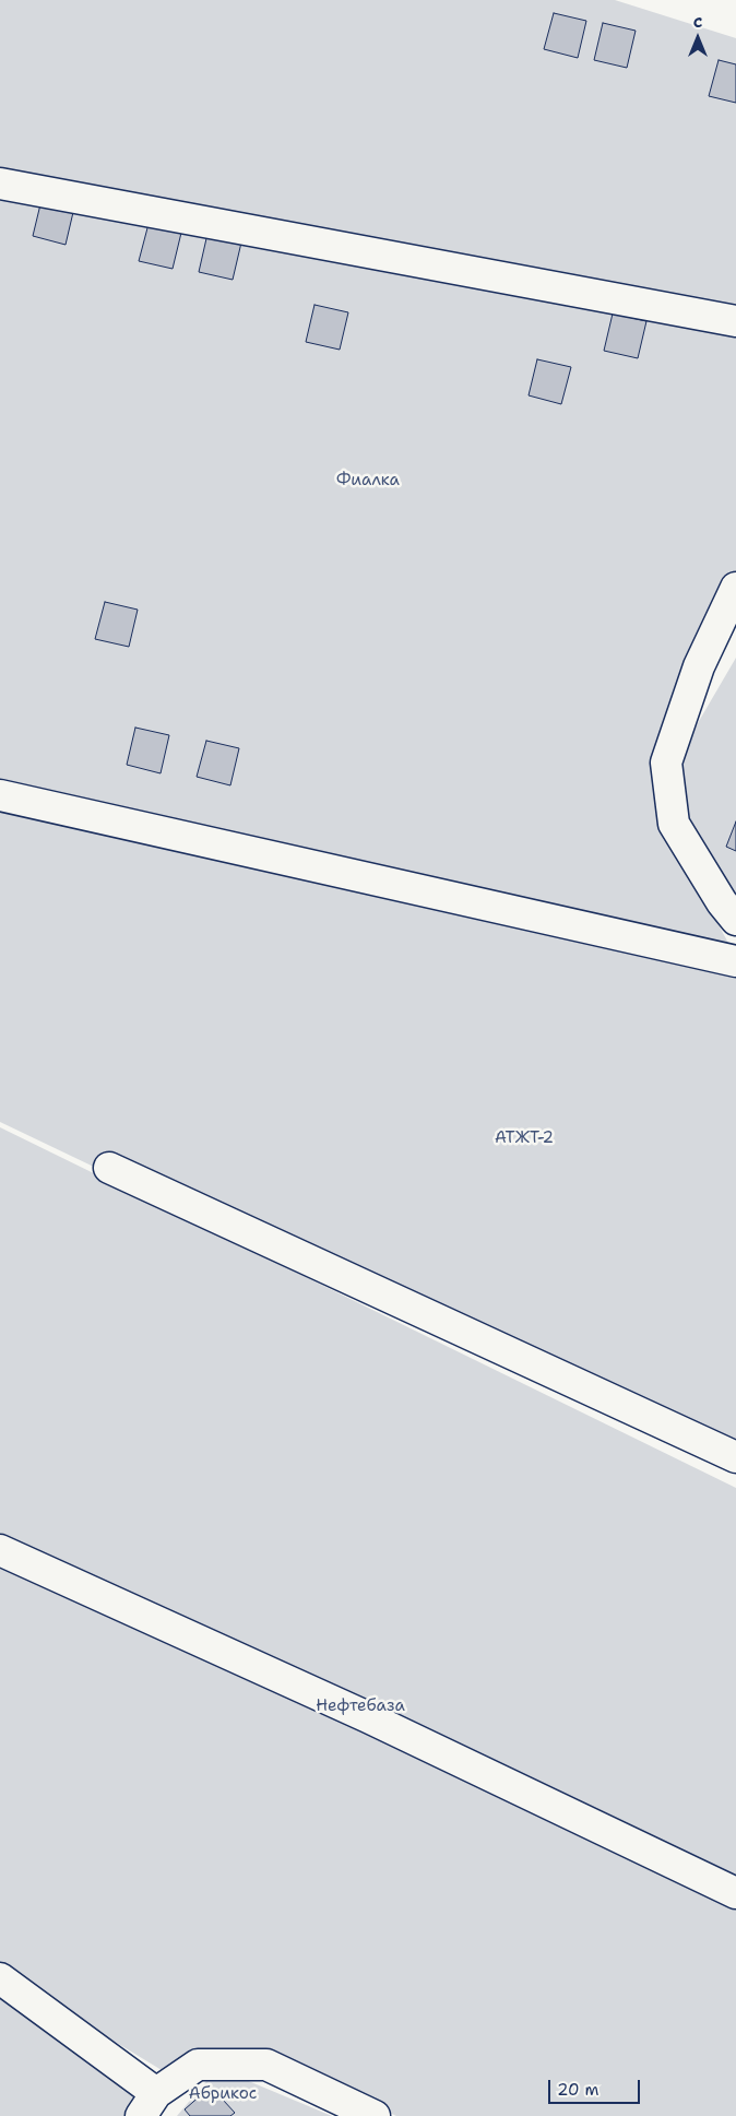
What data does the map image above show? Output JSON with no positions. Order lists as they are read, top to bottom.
{
  "parks": [
    "Фиалка",
    "АТЖТ-2",
    "Нефтебаза",
    "Абрикос"
  ],
  "scale_bar": "20 m",
  "north": "top"
}
